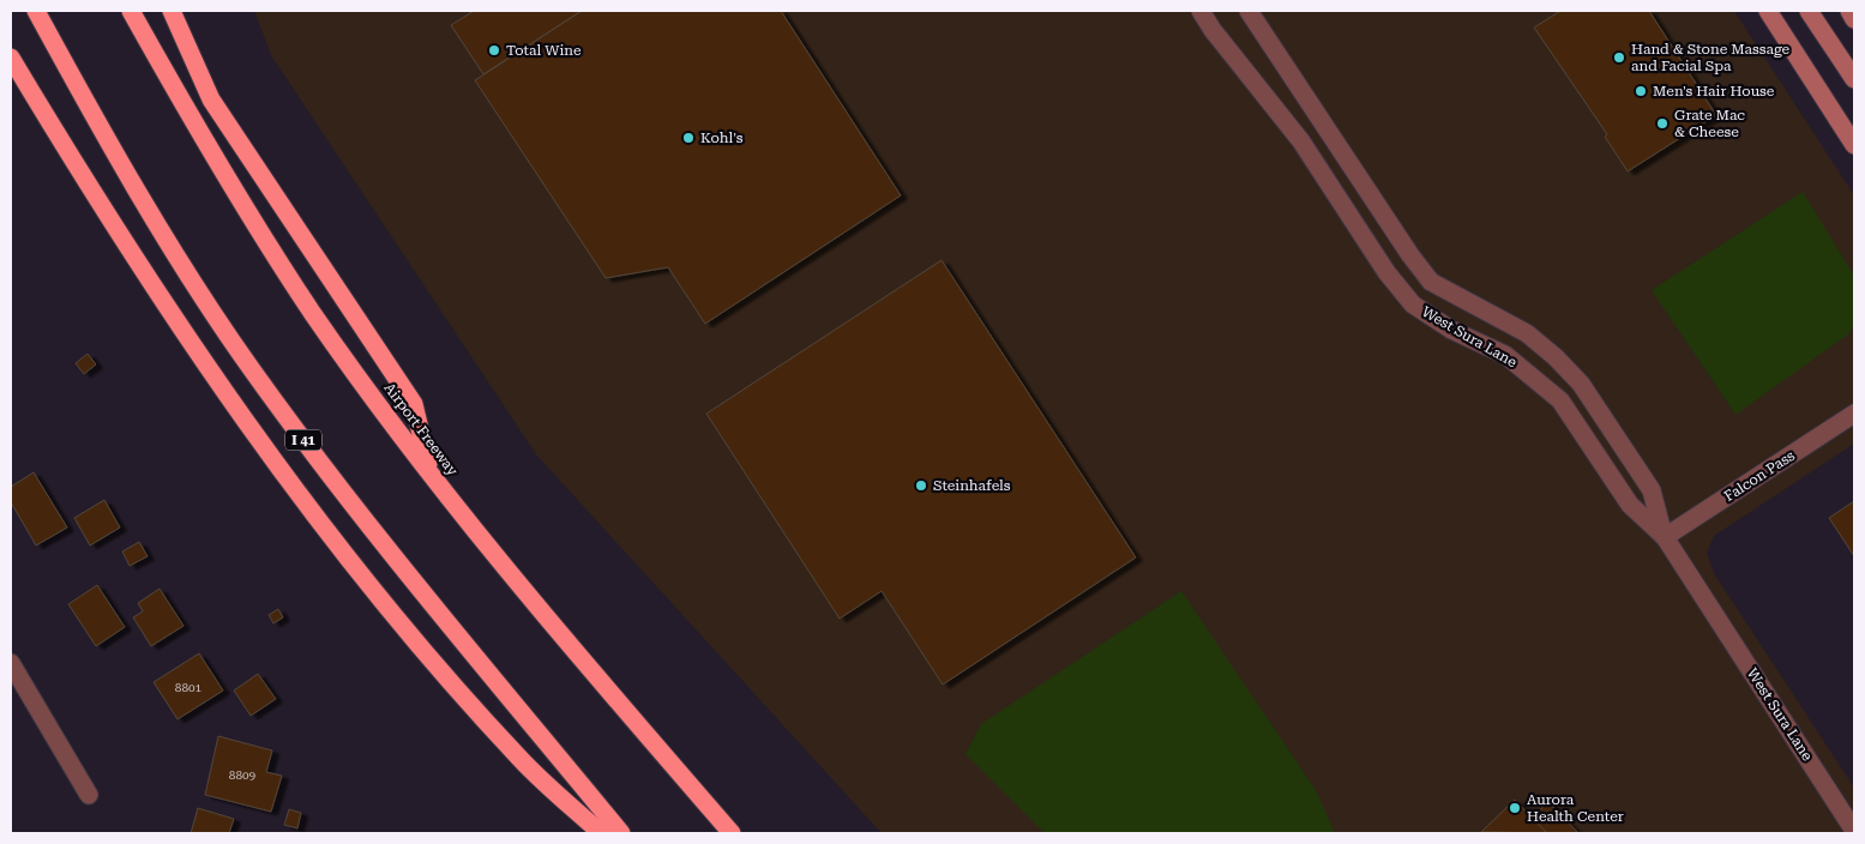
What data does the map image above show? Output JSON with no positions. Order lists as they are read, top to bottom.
{
  "streets": {
    "highway": ["Airport Freeway", "I 41"],
    "street": ["West Sura Lane", "Falcon Pass"]
  },
  "crossings": [
    ["West Sura Lane", "Falcon Pass"]
  ],
  "places": [
    "Total Wine",
    "Hand & Stone Massage and Facial Spa",
    "Men's Hair House",
    "Grate Mac & Cheese",
    "Kohl's",
    "Steinhafels",
    "Aurora Health Center"
  ],
  "house_numbers": ["8801", "8809"]
}
